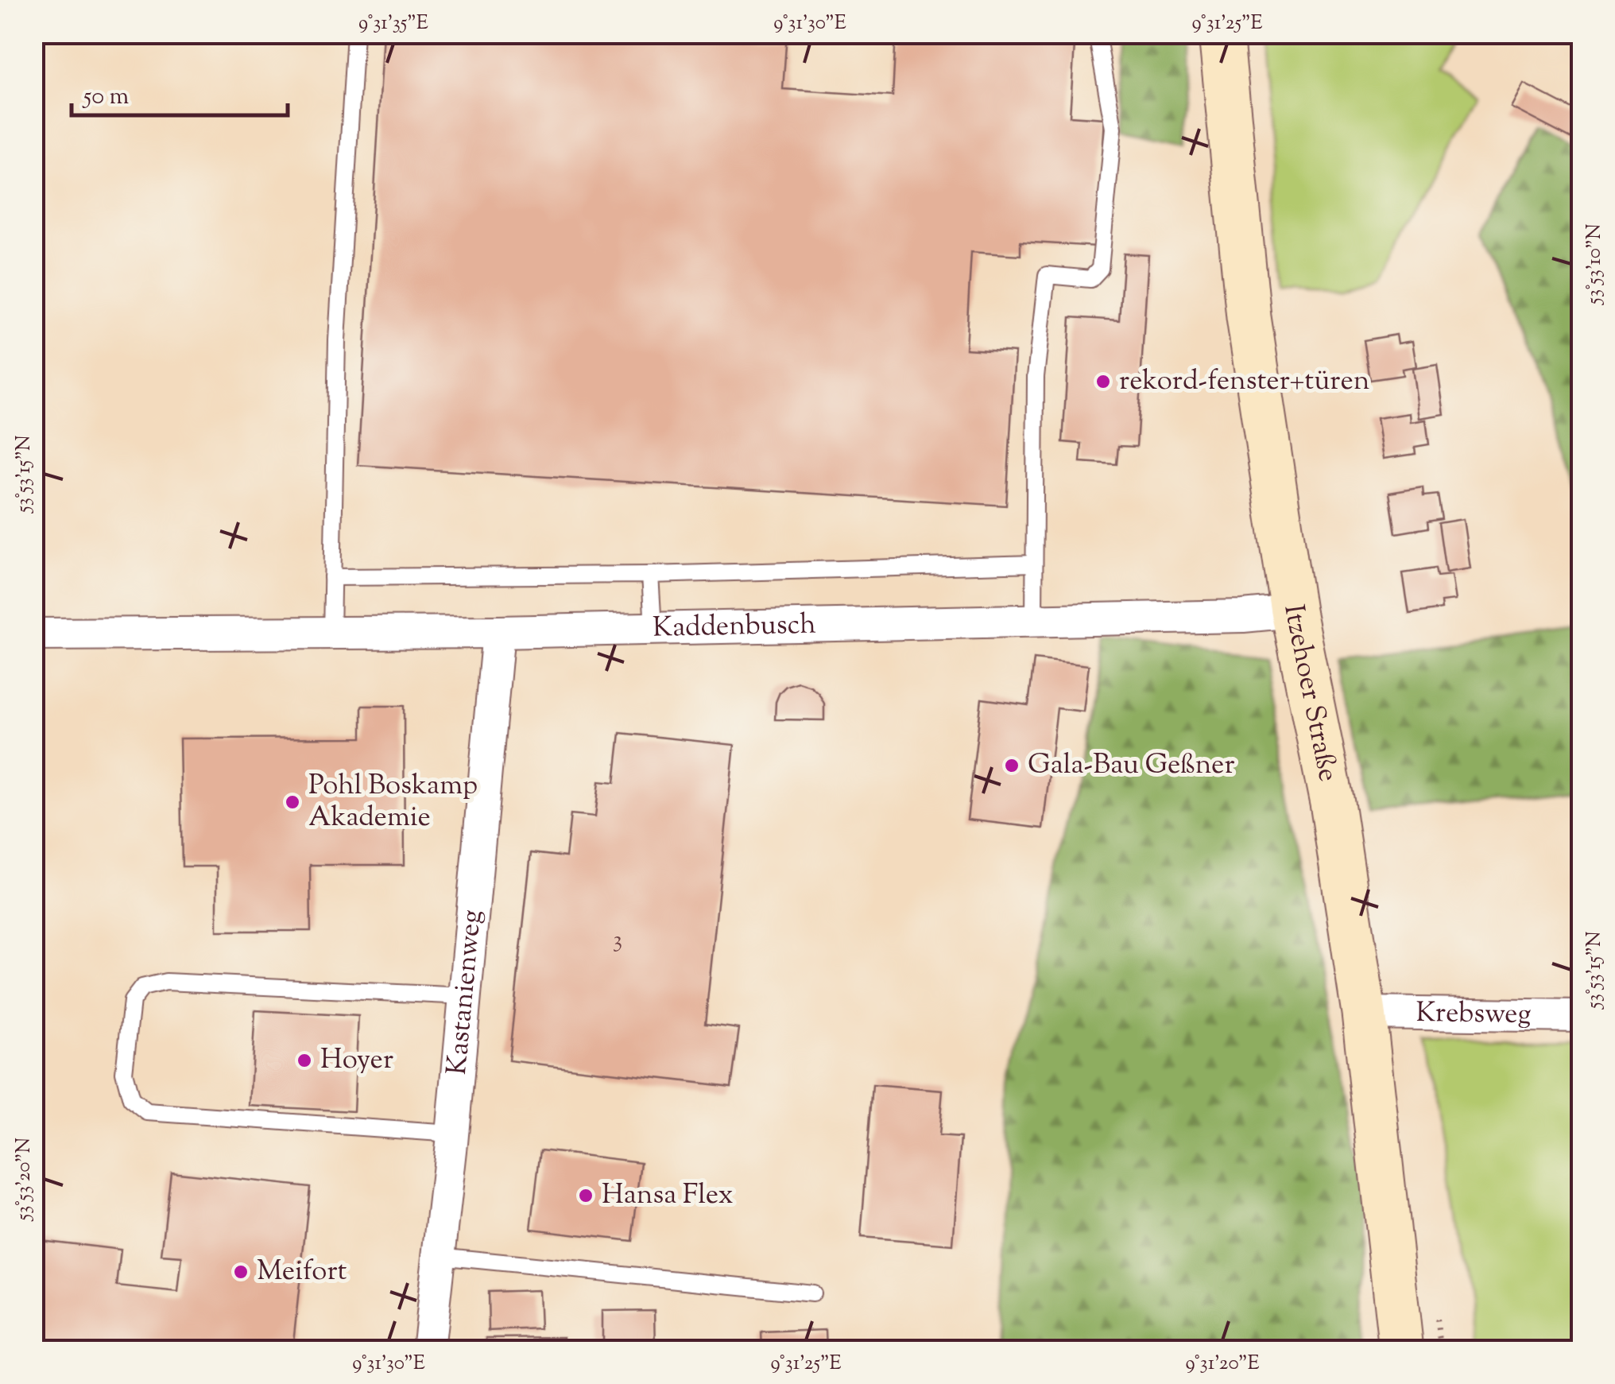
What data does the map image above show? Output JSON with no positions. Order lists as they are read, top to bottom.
{
  "streets": {
    "main road": ["Itzehoer Straße"],
    "street": ["Kaddenbusch", "Kastanienweg", "Krebsweg"]
  },
  "crossings": [
    ["Kaddenbusch", "Itzehoer Straße"],
    ["Kaddenbusch", "Kastanienweg"],
    ["Itzehoer Straße", "Krebsweg"]
  ],
  "places": [
    "rekord-fenster+türen",
    "Gala-Bau Geßner",
    "Pohl Boskamp Akademie",
    "Hoyer",
    "Hansa Flex",
    "Meifort"
  ],
  "house_numbers": ["3"],
  "scale_bar": "50 m",
  "coordinates": [
    "9°31'35\"E",
    "9°31'30\"E",
    "9°31'25\"E",
    "53°53'10\"N",
    "53°53'15\"N",
    "53°53'20\"N",
    "9°31'20\"E"
  ]
}
